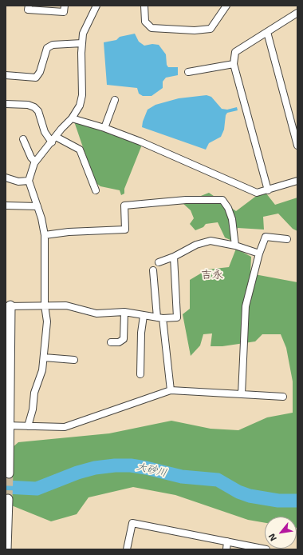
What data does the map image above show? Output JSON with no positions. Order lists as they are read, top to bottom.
{
  "districts": ["吉永"],
  "water": ["大砂川"],
  "north": "bottom left"
}
